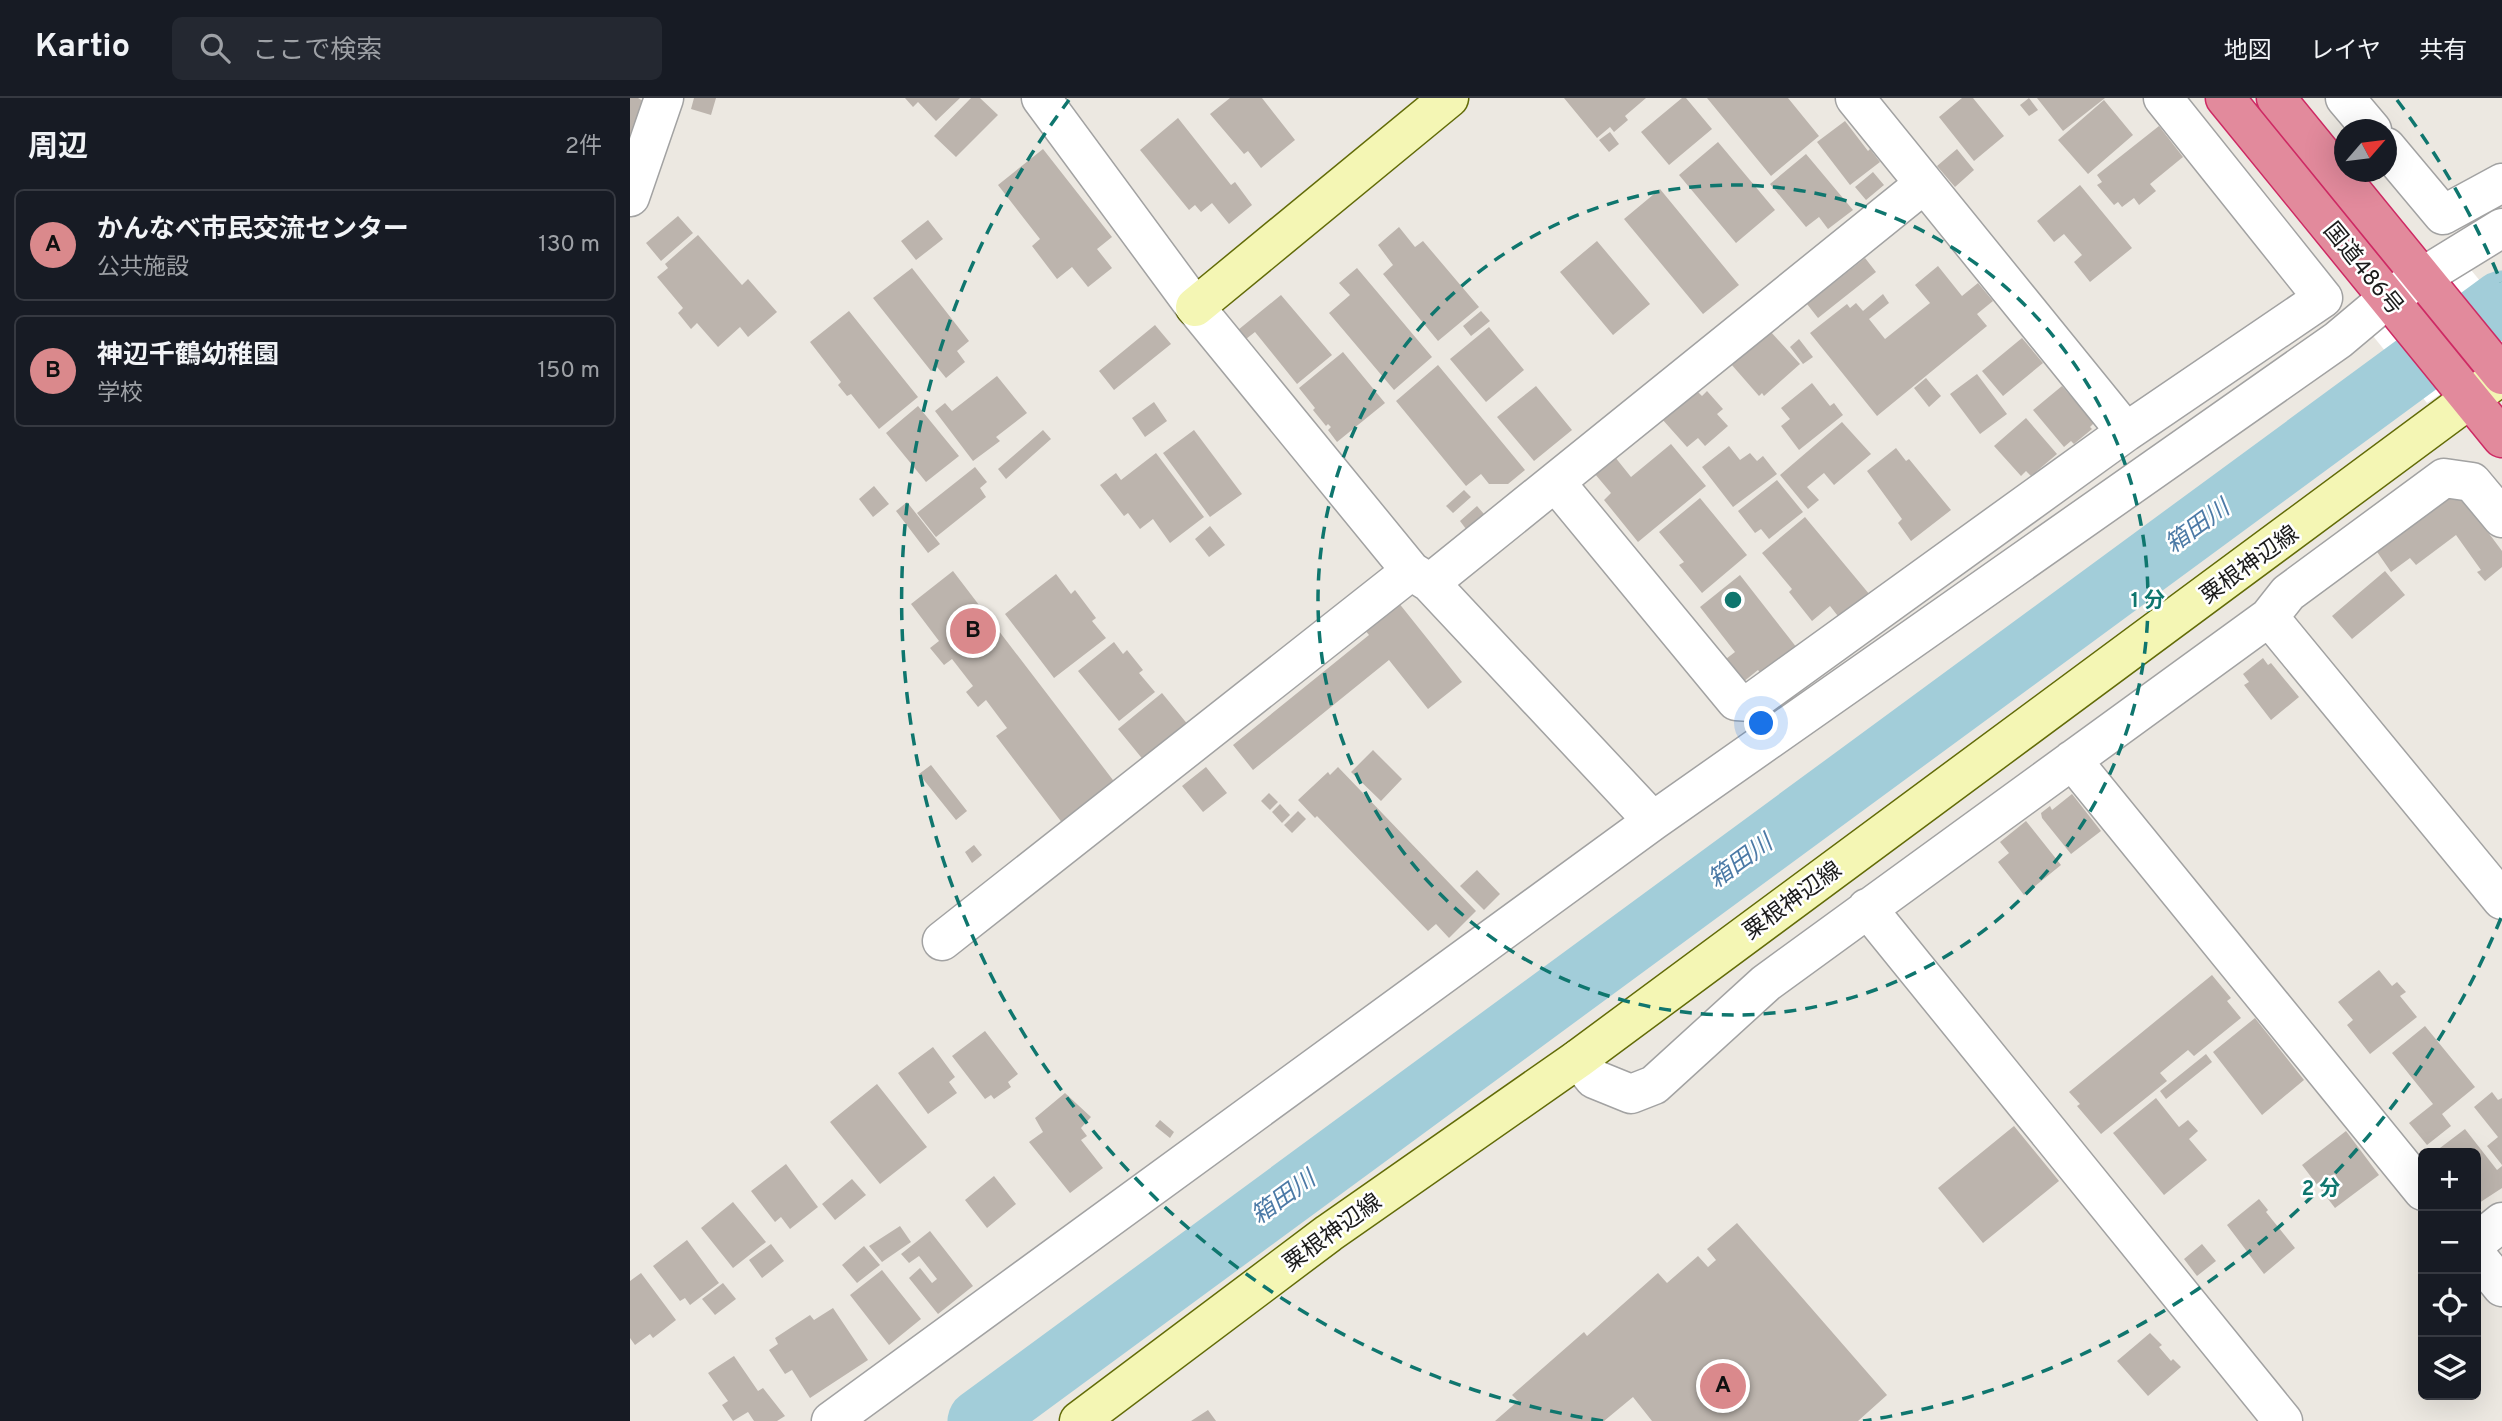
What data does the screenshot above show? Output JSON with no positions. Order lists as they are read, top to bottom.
{
  "streets": {
    "highway": ["国道486号"],
    "main road": ["粟根神辺線"]
  },
  "crossings": [
    ["国道486号", "粟根神辺線"]
  ],
  "water": ["箱田川"],
  "north": "top right",
  "page": {
    "header": "Kartio",
    "search": "ここで検索",
    "nav": ["地図", "レイヤ", "共有"],
    "heading": ["周辺", "2件"],
    "list": [
      {
        "mark": "A",
        "name": "かんなべ市民交流センター",
        "note": "公共施設",
        "value": "130 m"
      },
      {
        "mark": "B",
        "name": "神辺千鶴幼稚園",
        "note": "学校",
        "value": "150 m"
      }
    ],
    "pins": ["B", "A"],
    "map_buttons": ["+", "−"]
  },
  "rings": ["1 分", "2 分"]
}
